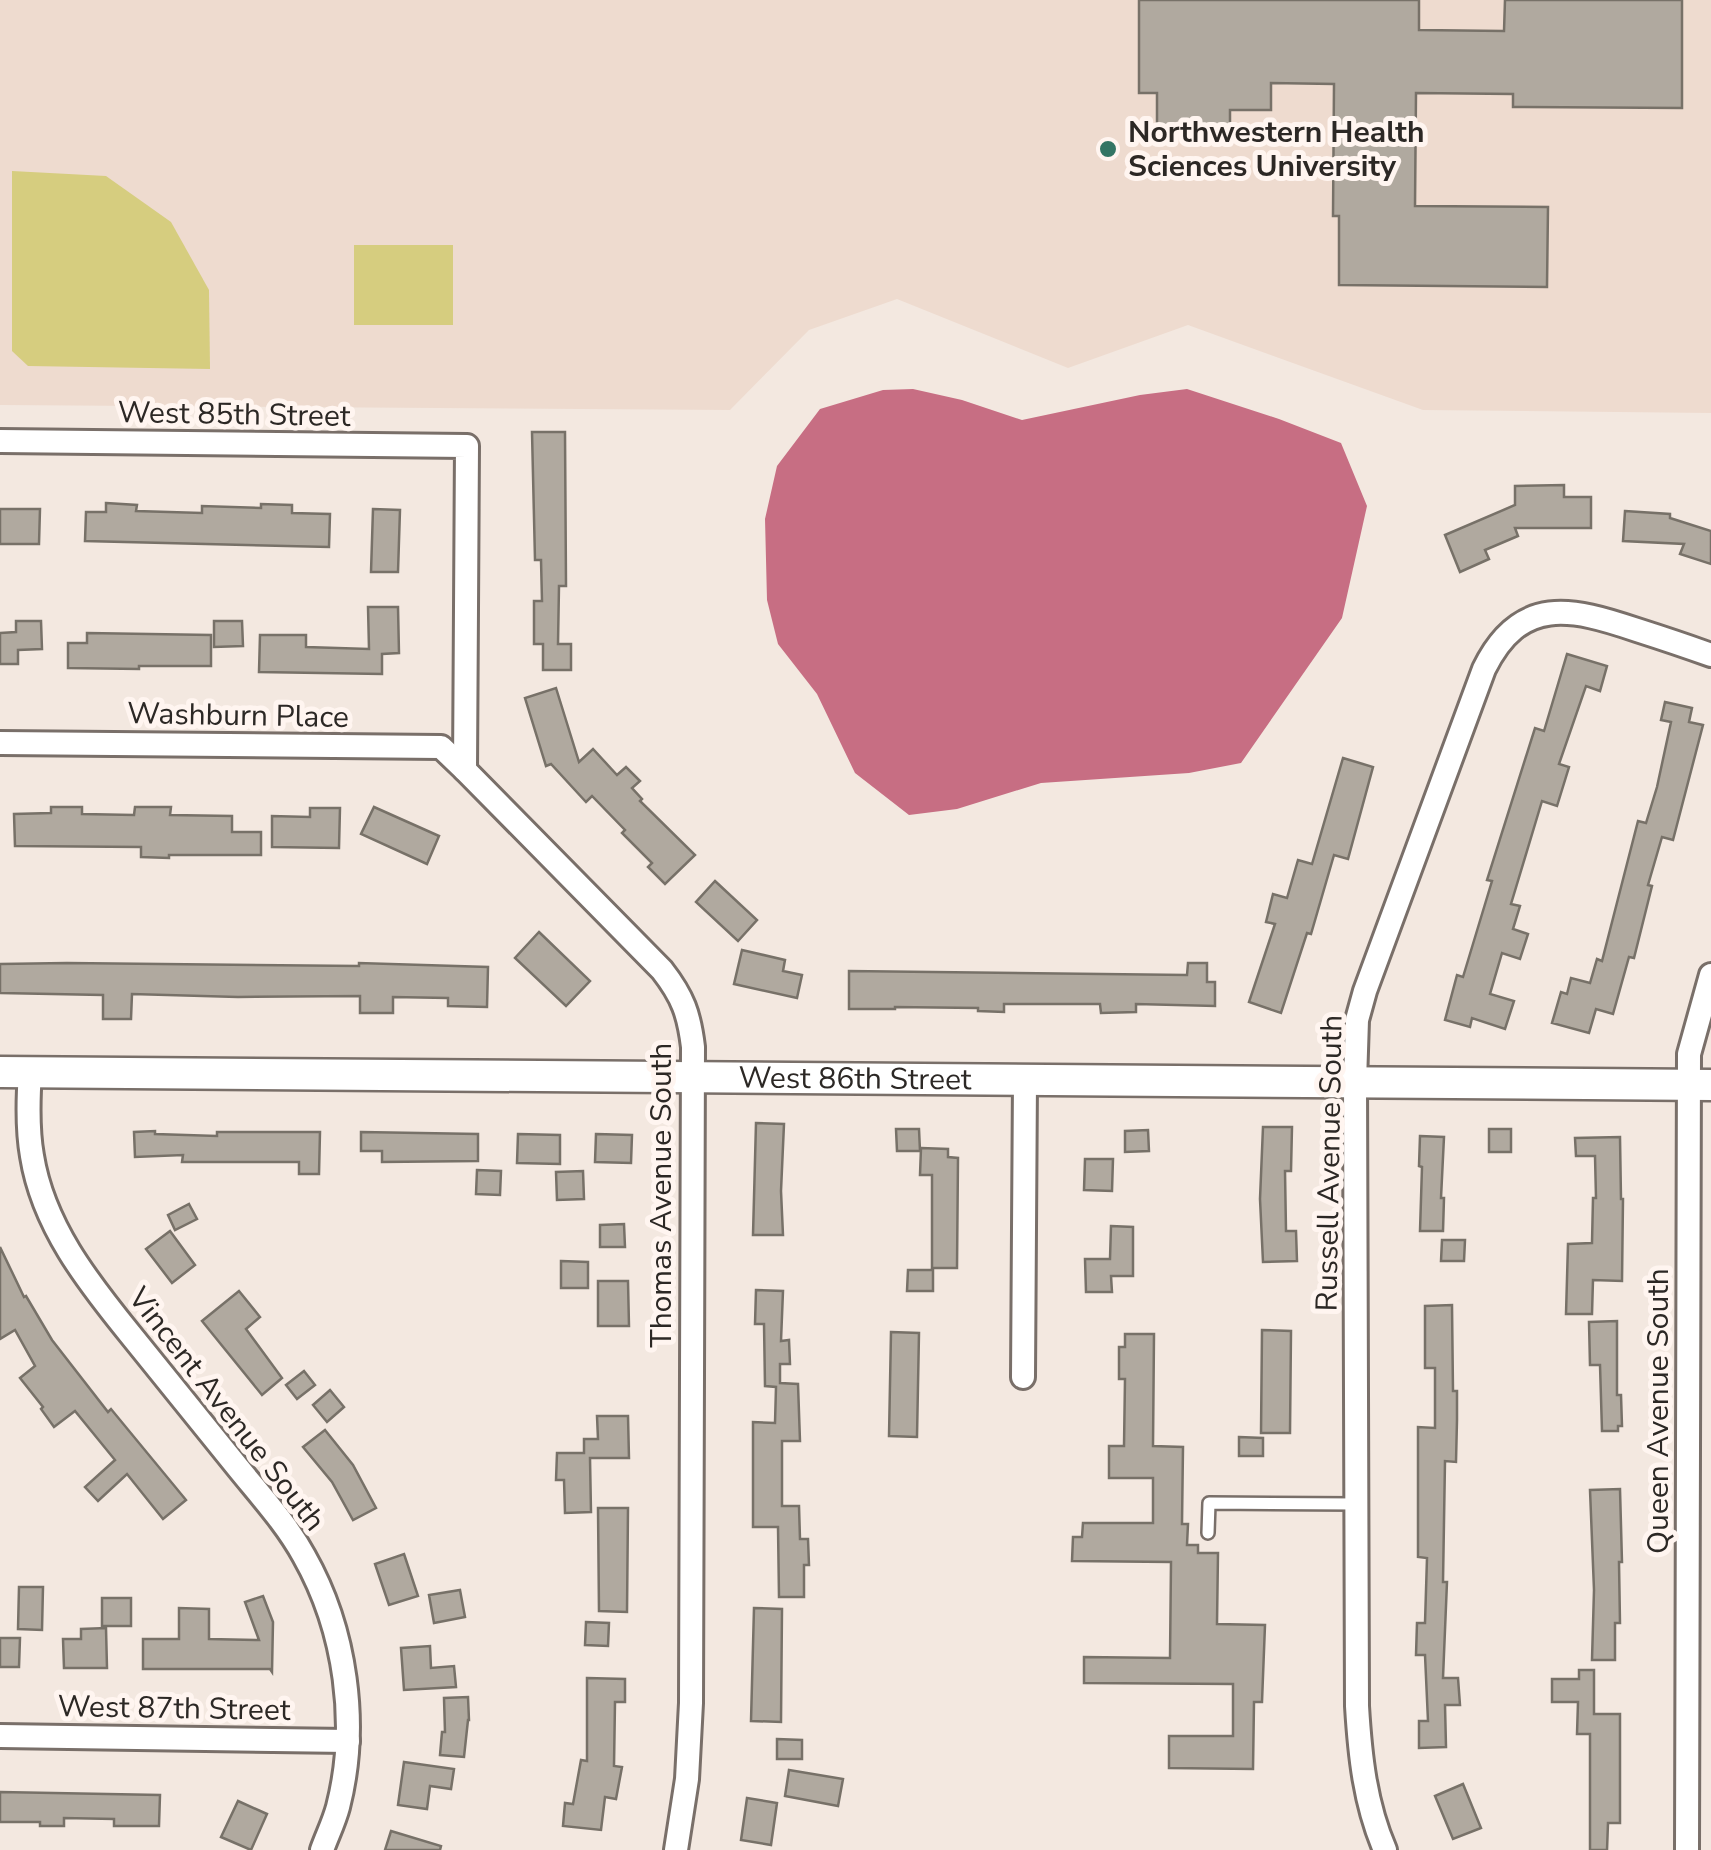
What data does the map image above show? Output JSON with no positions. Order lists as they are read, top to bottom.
{
  "streets": {
    "street": [
      "West 85th Street",
      "Washburn Place",
      "West 86th Street",
      "Russell Avenue South",
      "Thomas Avenue South",
      "Vincent Avenue South",
      "Queen Avenue South",
      "West 87th Street"
    ]
  },
  "crossings": [
    ["West 85th Street", "Washburn Place"],
    ["West 85th Street", "Thomas Avenue South"],
    ["Washburn Place", "Thomas Avenue South"],
    ["West 86th Street", "Russell Avenue South"],
    ["West 86th Street", "Thomas Avenue South"],
    ["West 86th Street", "Vincent Avenue South"],
    ["West 86th Street", "Queen Avenue South"],
    ["Vincent Avenue South", "West 87th Street"]
  ],
  "places": ["Northwestern Health Sciences University"]
}
